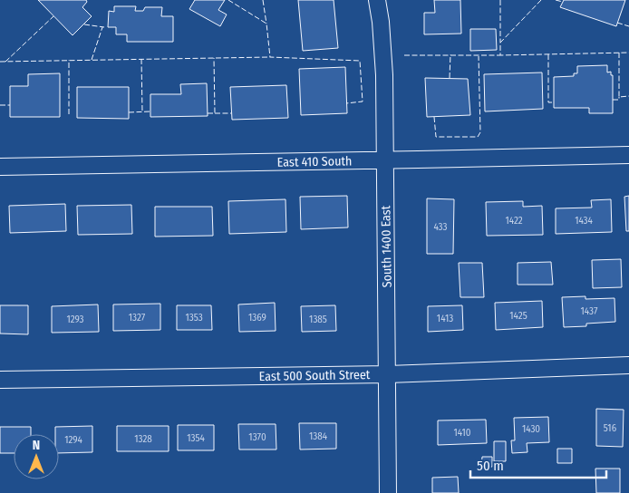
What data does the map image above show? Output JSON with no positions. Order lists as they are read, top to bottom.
{
  "streets": {
    "street": ["East 410 South", "South 1400 East", "East 500 South Street"]
  },
  "crossings": [
    ["East 410 South", "South 1400 East"],
    ["South 1400 East", "East 500 South Street"]
  ],
  "house_numbers": [
    "1422",
    "1434",
    "433",
    "1437",
    "1425",
    "1327",
    "1353",
    "1369",
    "1413",
    "1293",
    "1385",
    "516",
    "1430",
    "1410",
    "1384",
    "1370",
    "1354",
    "1328",
    "1294"
  ],
  "scale_bar": "50 m",
  "north": "top"
}
